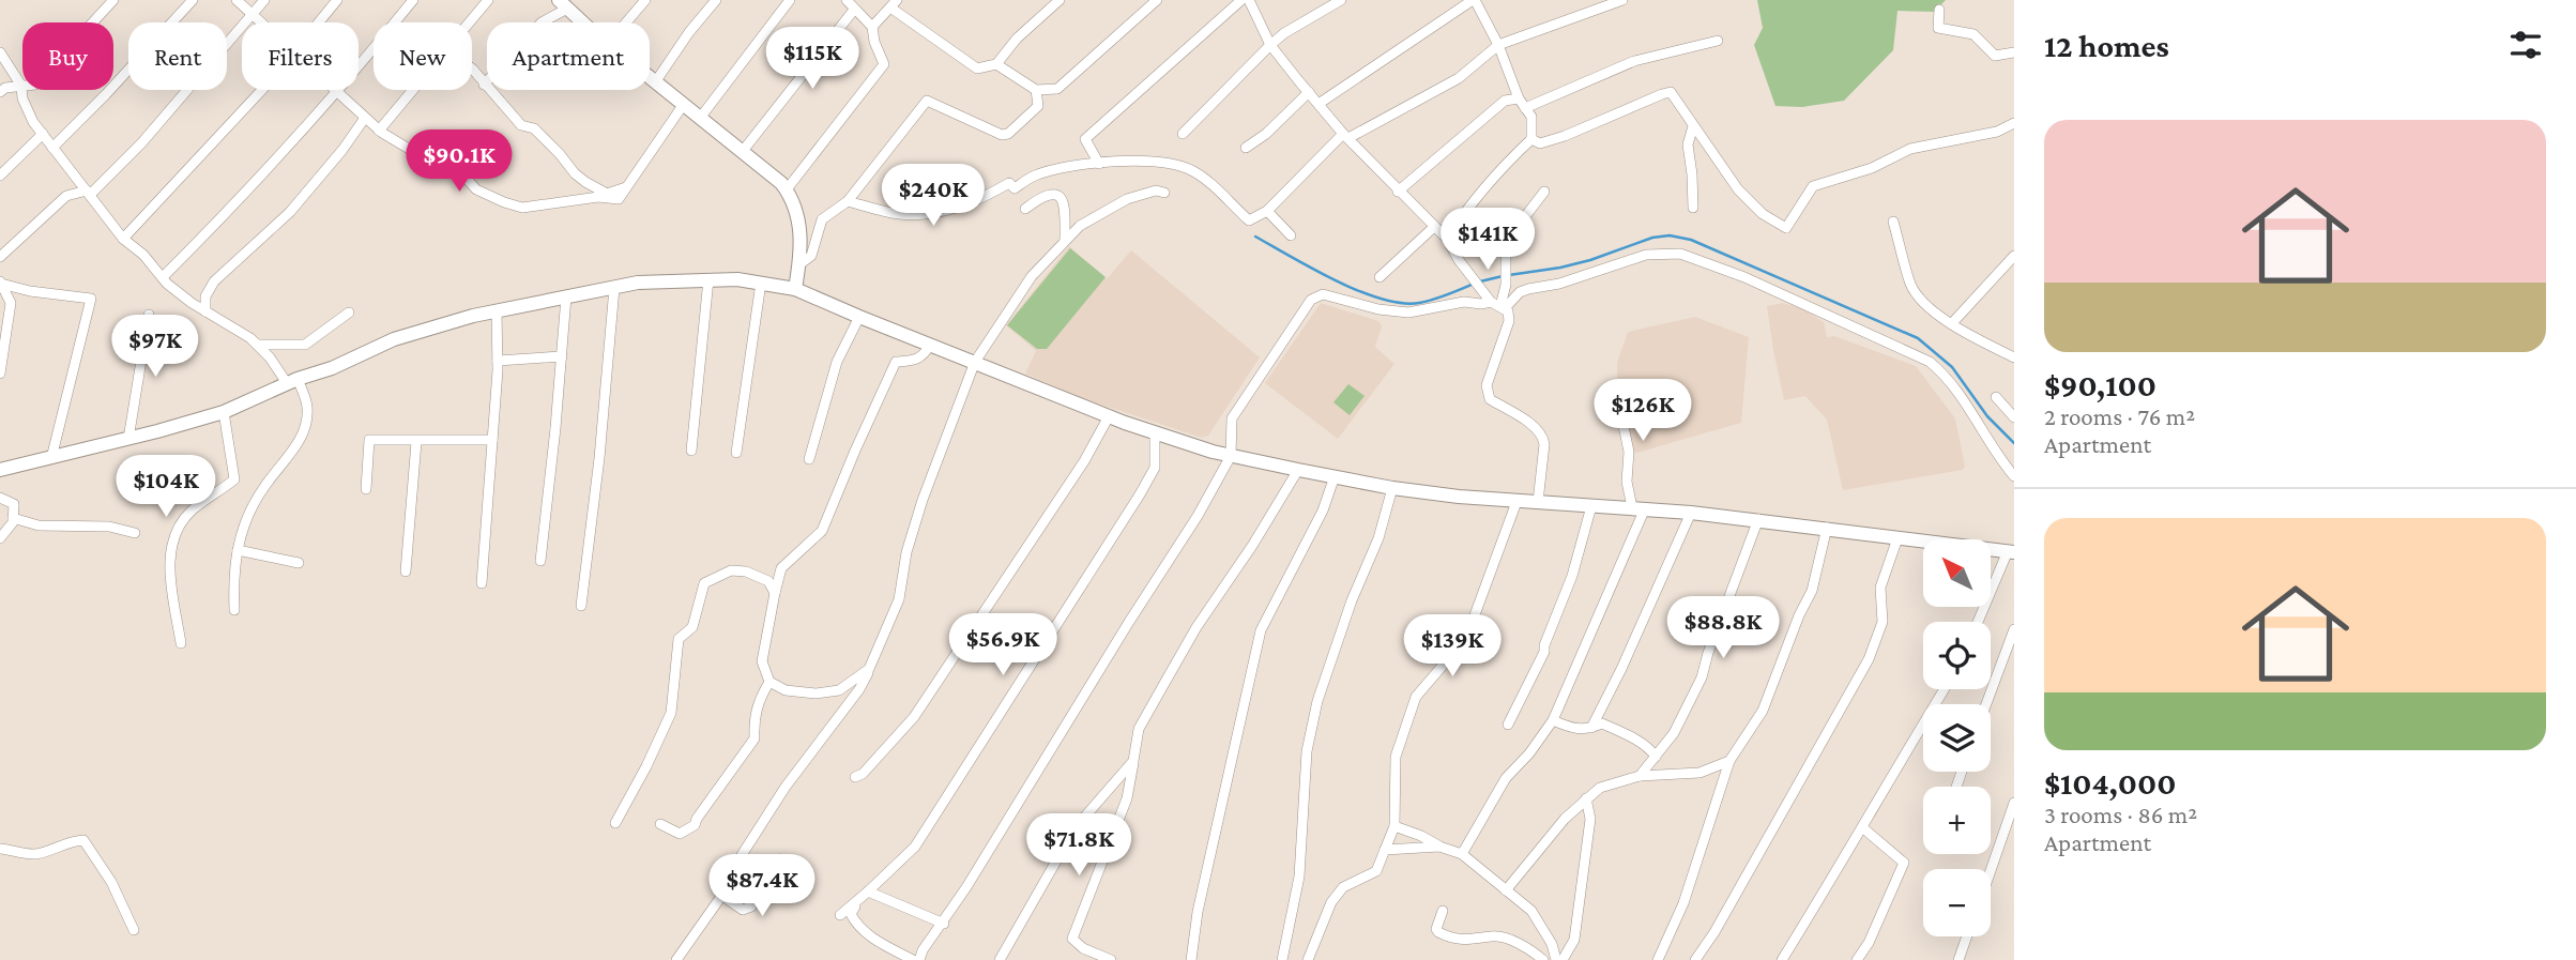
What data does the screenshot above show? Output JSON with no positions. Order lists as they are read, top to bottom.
{
  "north": "top left",
  "page": {
    "heading": "12 homes",
    "chip": [
      "Buy",
      "Rent",
      "Filters",
      "New",
      "Apartment"
    ],
    "price": [
      "$115K",
      "$90.1K",
      "$240K",
      "$141K",
      "$97K",
      "$126K",
      "$104K",
      "$88.8K",
      "$56.9K",
      "$139K",
      "$71.8K",
      "$87.4K"
    ],
    "list": [
      {
        "name": "$90,100",
        "note": "2 rooms · 76 m² · Apartment"
      },
      {
        "name": "$104,000",
        "note": "3 rooms · 86 m² · Apartment"
      }
    ],
    "map_buttons": ["+", "−"]
  }
}
